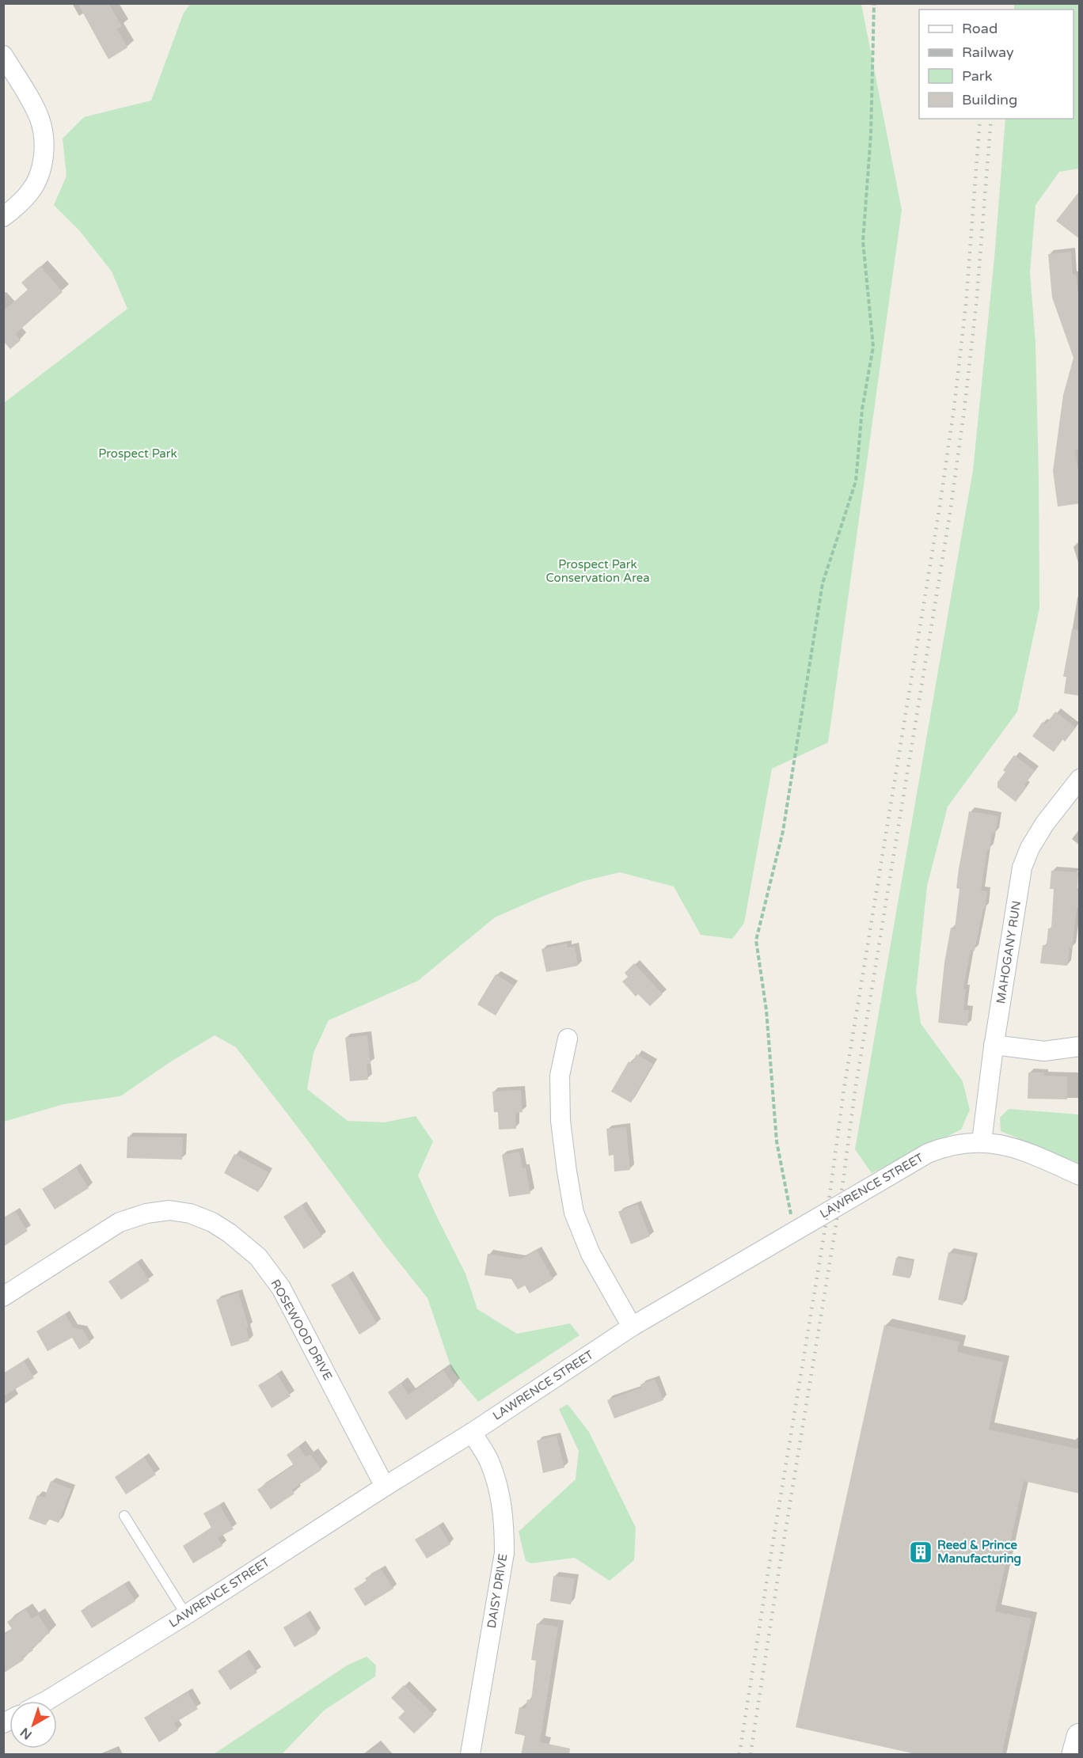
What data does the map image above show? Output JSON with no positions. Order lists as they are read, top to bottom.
{
  "streets": {
    "street": [
      "MAHOGANY RUN",
      "LAWRENCE STREET",
      "ROSEWOOD DRIVE",
      "DAISY DRIVE"
    ]
  },
  "crossings": [
    ["MAHOGANY RUN", "LAWRENCE STREET"],
    ["LAWRENCE STREET", "ROSEWOOD DRIVE"],
    ["LAWRENCE STREET", "DAISY DRIVE"]
  ],
  "parks": ["Prospect Park", "Prospect Park Conservation Area"],
  "places": {
    "building": ["Reed & Prince Manufacturing"]
  },
  "legend": [
    "Road",
    "Railway",
    "Park",
    "Building"
  ],
  "north": "bottom left"
}
